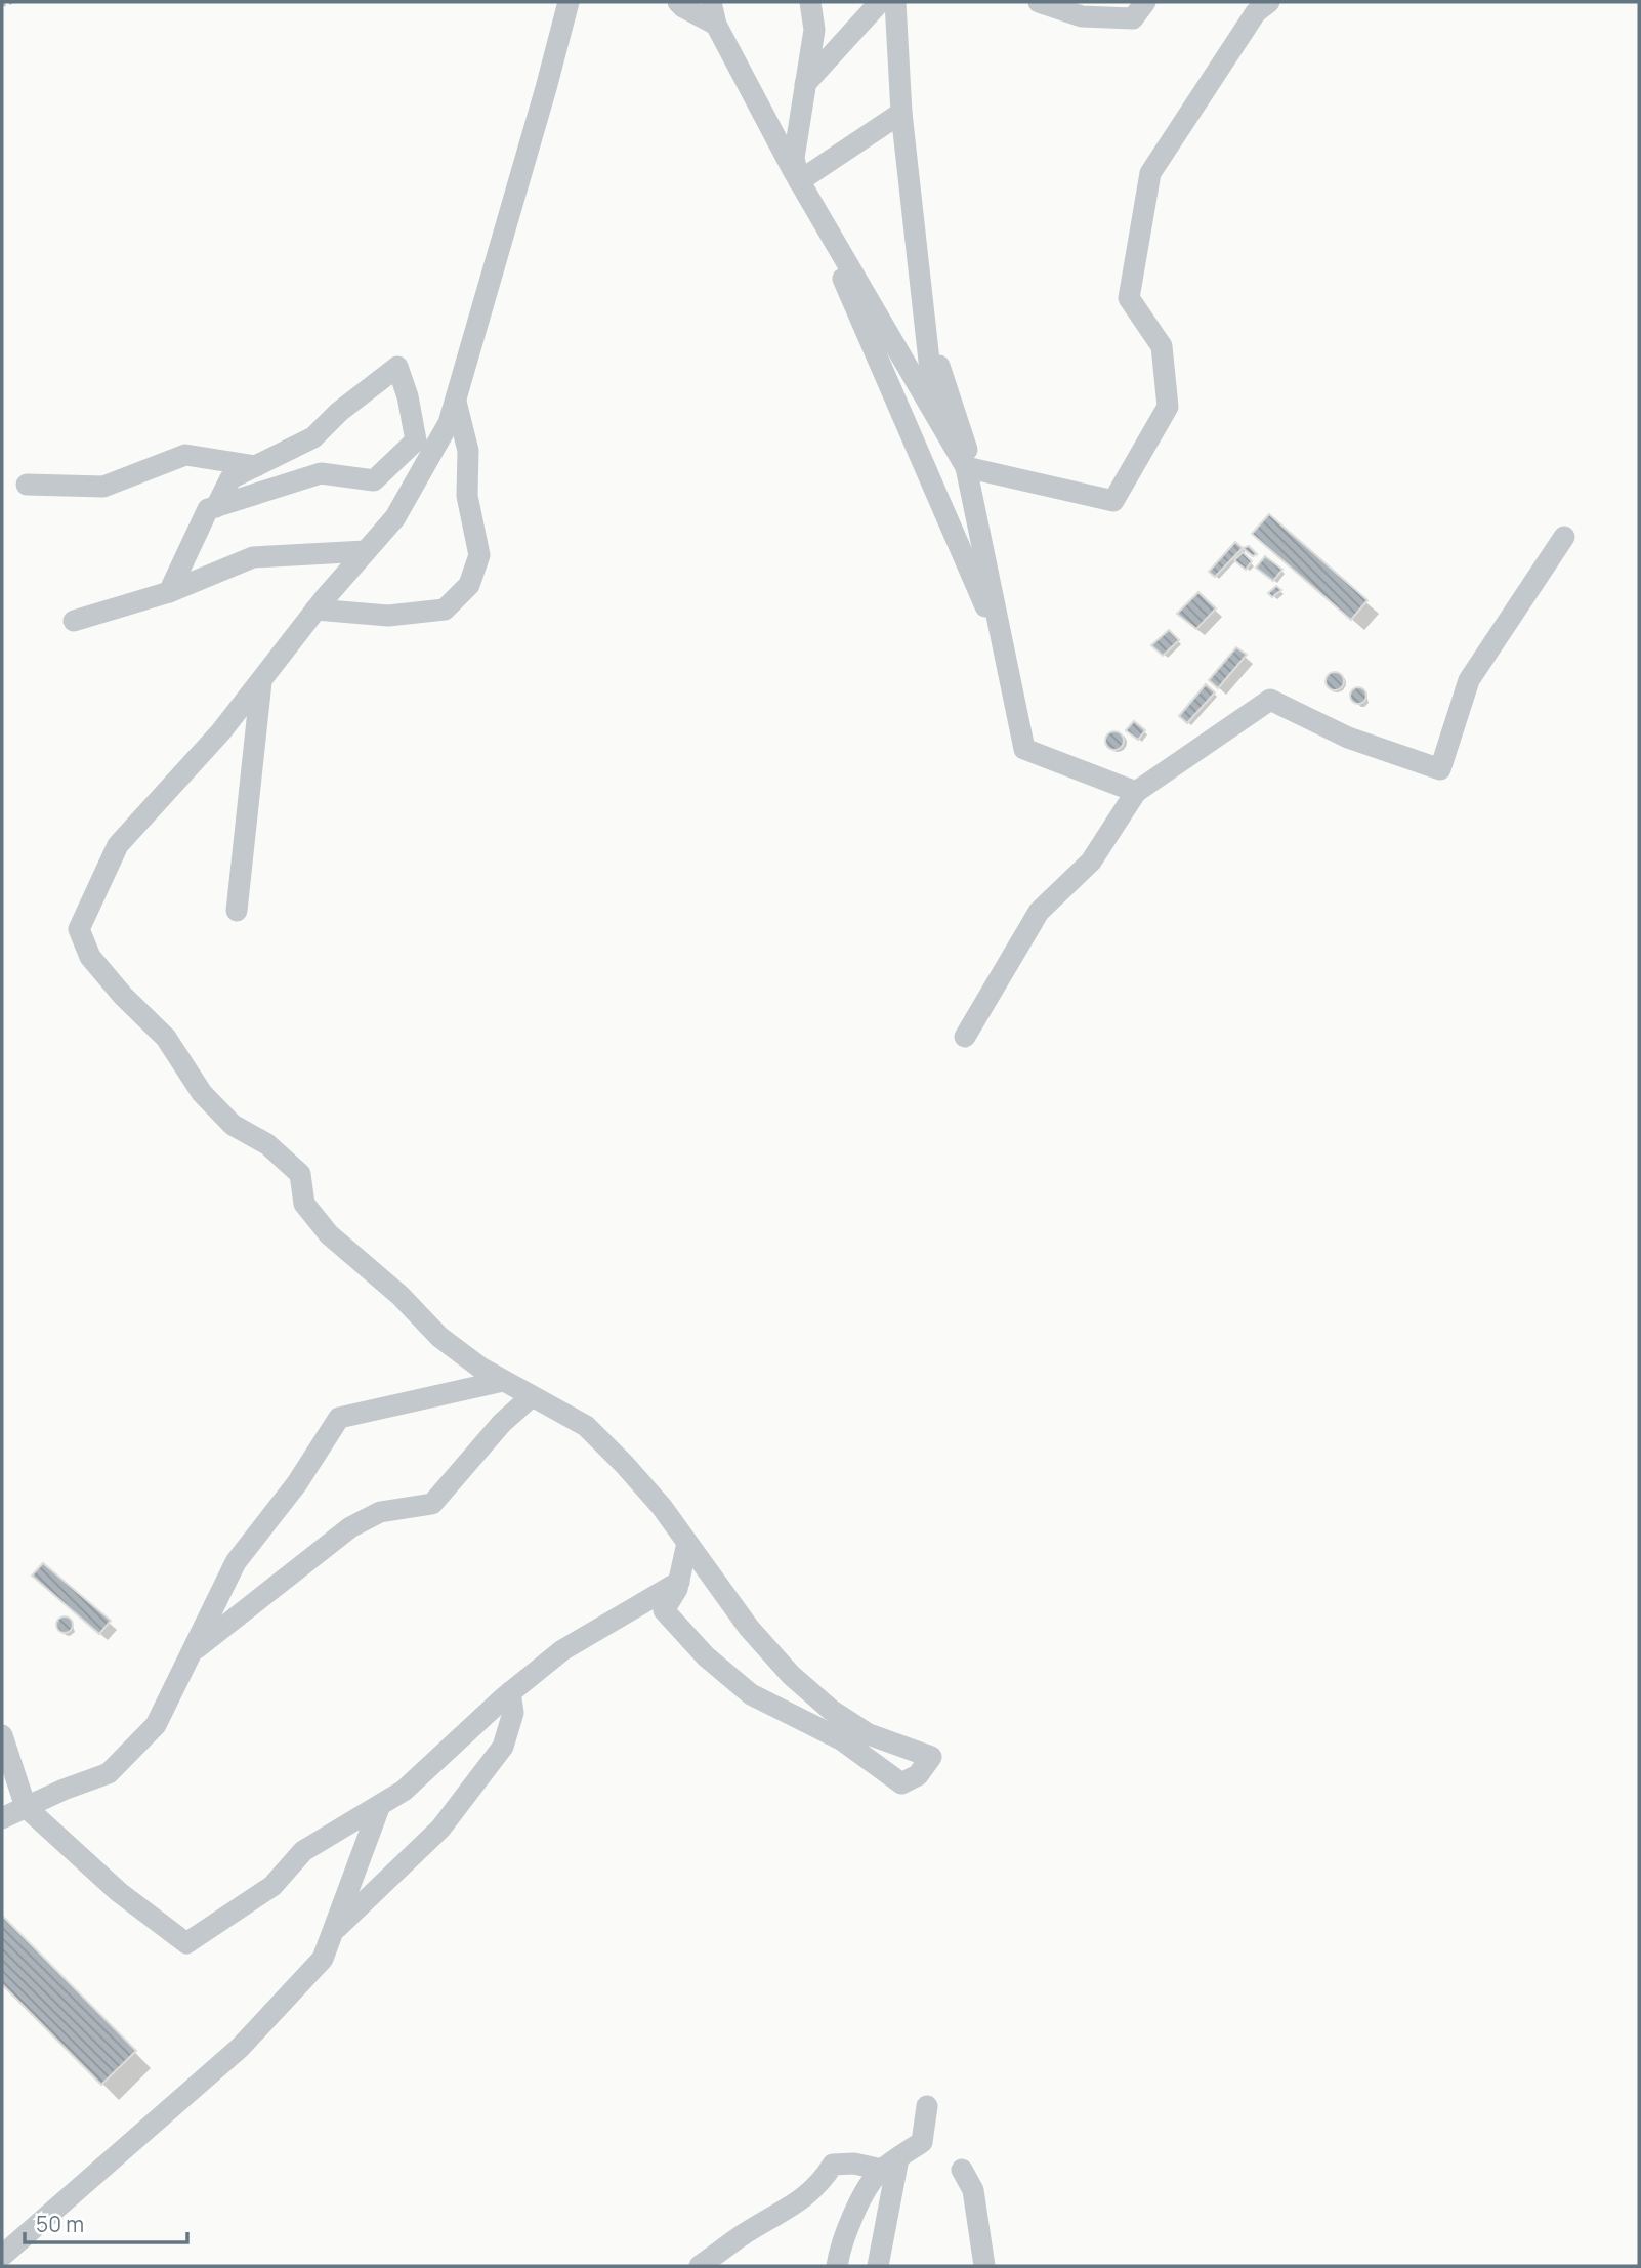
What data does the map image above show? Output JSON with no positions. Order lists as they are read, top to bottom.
{
  "scale_bar": "50 m"
}
